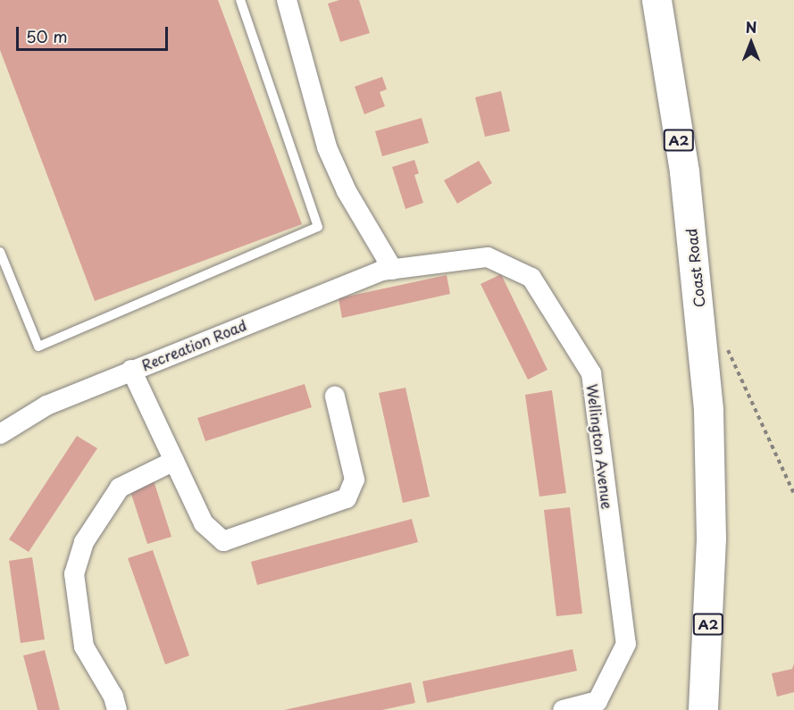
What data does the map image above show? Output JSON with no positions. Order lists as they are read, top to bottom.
{
  "streets": {
    "main road": ["A2", "Coast Road"],
    "street": ["Recreation Road", "Wellington Avenue"]
  },
  "crossings": [
    ["Recreation Road", "Wellington Avenue"]
  ],
  "scale_bar": "50 m",
  "north": "top"
}
